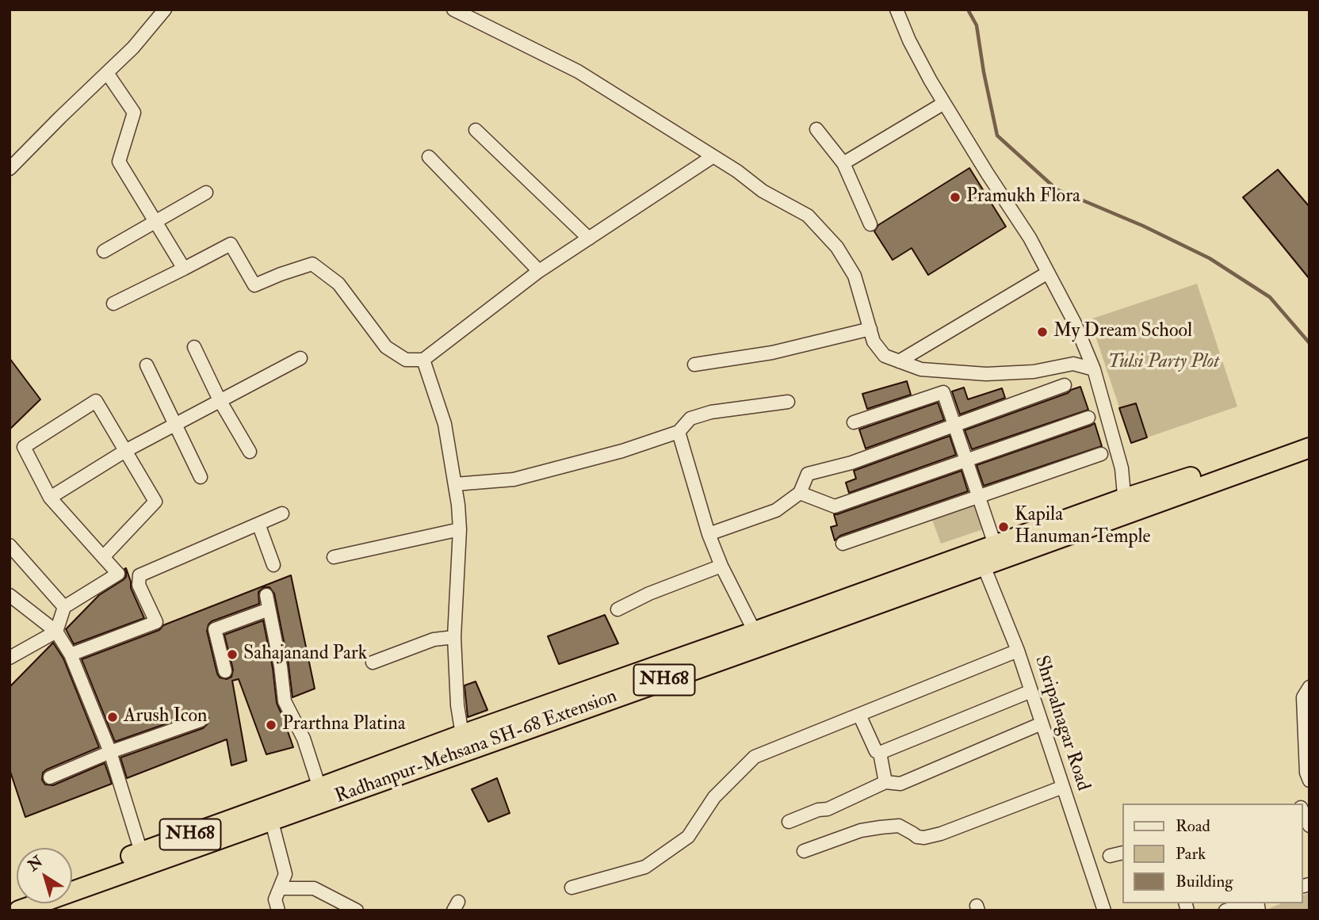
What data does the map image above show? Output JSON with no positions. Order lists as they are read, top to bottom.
{
  "streets": {
    "highway": ["NH68", "Radhanpur-Mehsana SH-68 Extension"],
    "street": ["Shripalnagar Road"]
  },
  "crossings": [
    ["NH68", "Radhanpur-Mehsana SH-68 Extension"],
    ["Shripalnagar Road", "Radhanpur-Mehsana SH-68 Extension"]
  ],
  "parks": ["Tulsi Party Plot"],
  "places": [
    "Pramukh Flora",
    "My Dream School",
    "Kapila Hanuman Temple",
    "Sahajanand Park",
    "Arush Icon",
    "Prarthna Platina"
  ],
  "legend": ["Road", "Park", "Building"],
  "north": "top left"
}
